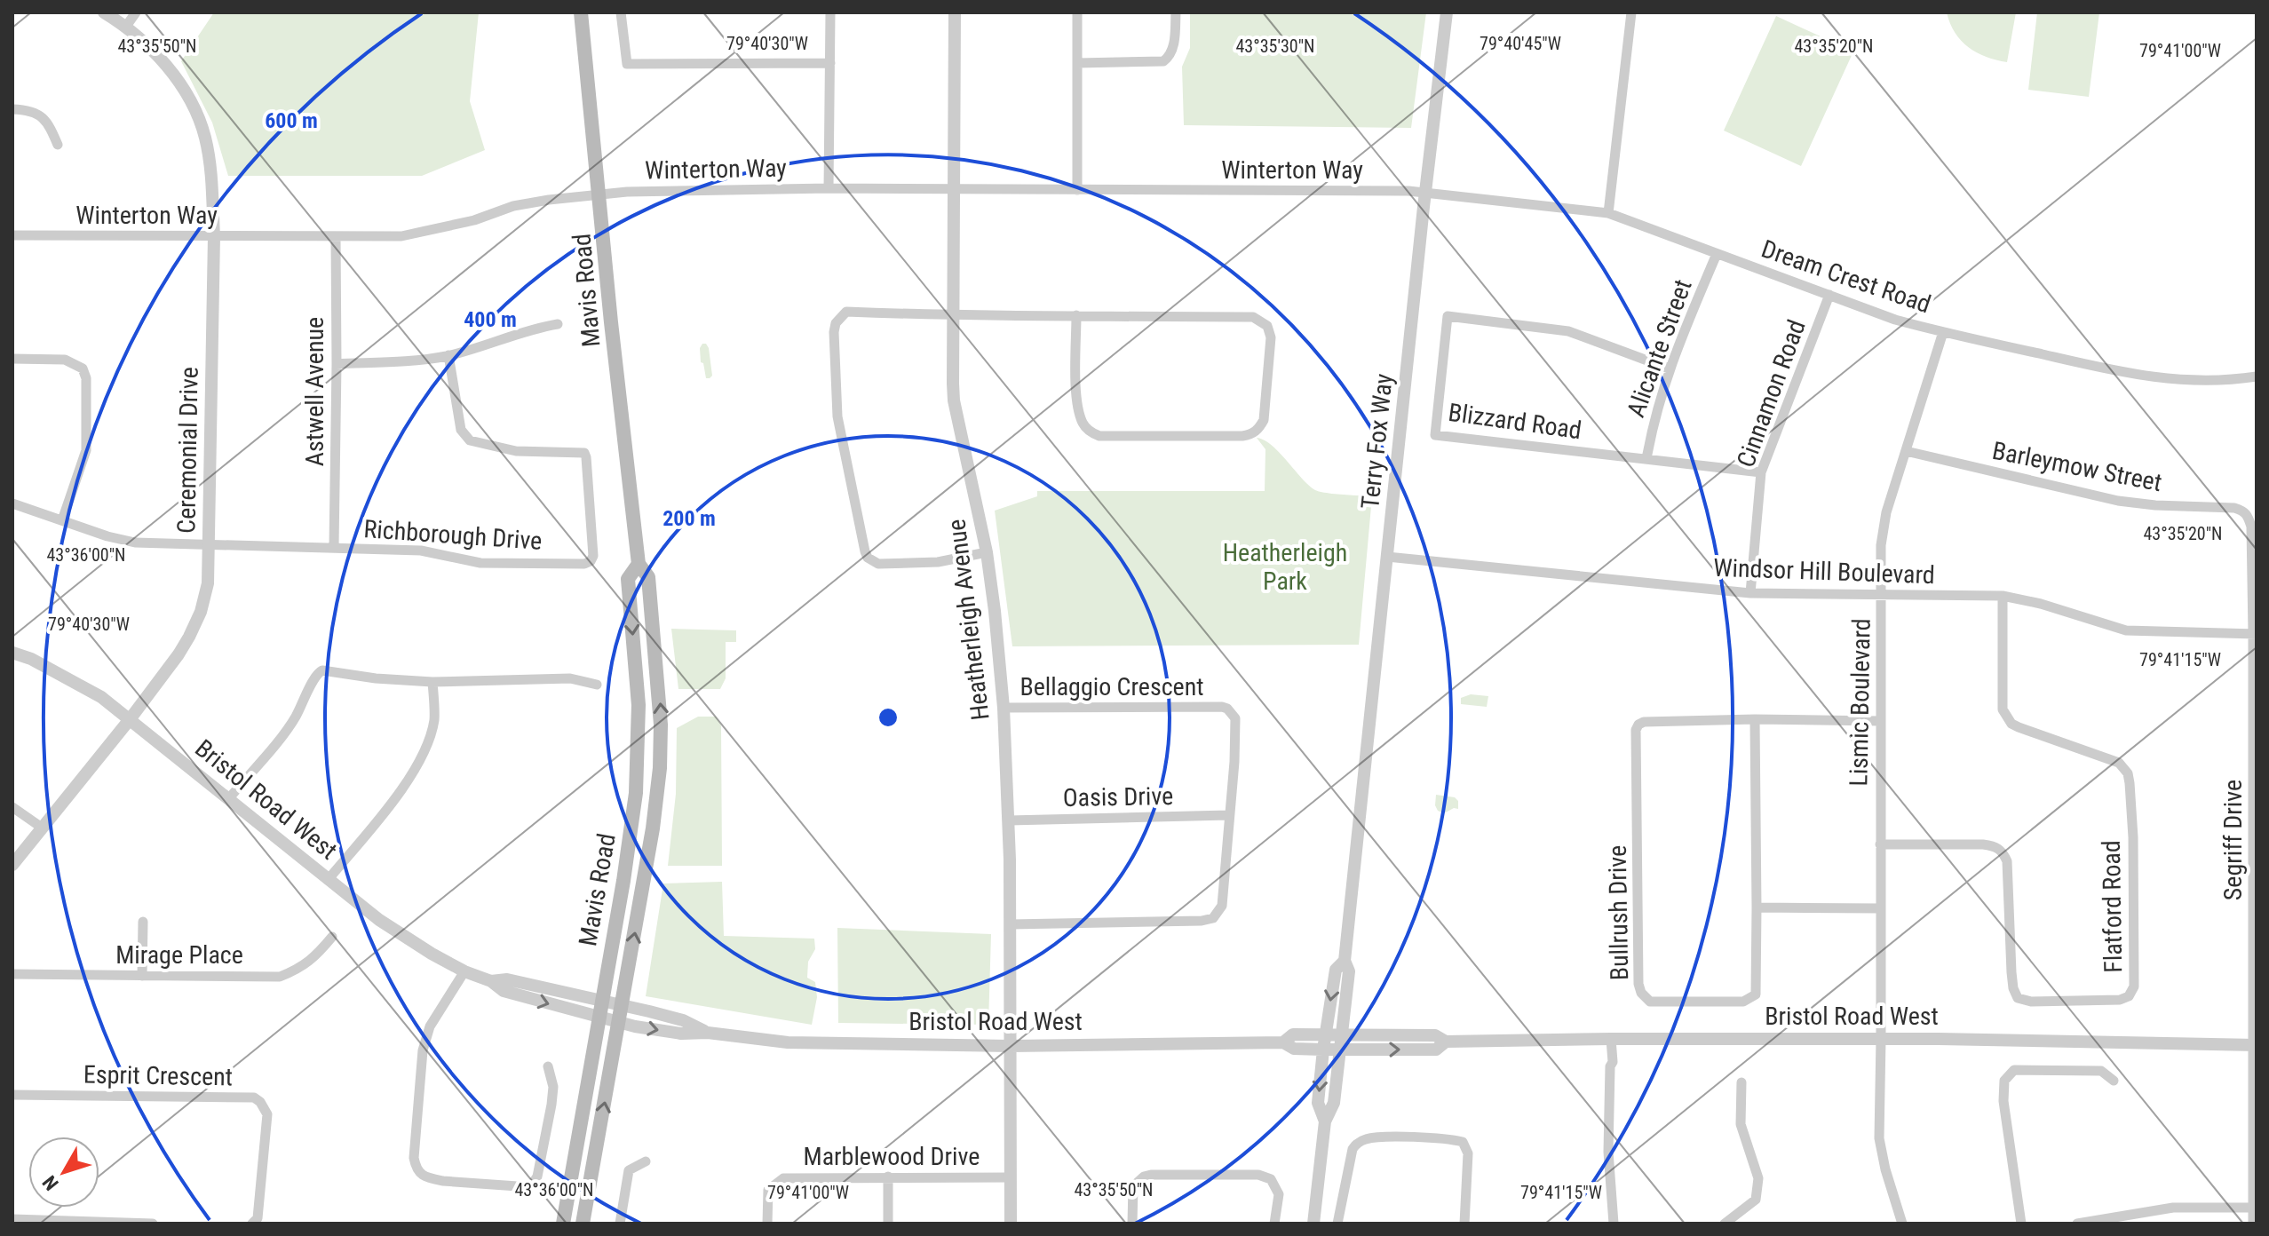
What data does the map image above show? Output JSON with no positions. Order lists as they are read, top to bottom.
{
  "streets": {
    "main road": ["Mavis Road"],
    "street": [
      "Winterton Way",
      "Dream Crest Road",
      "Alicante Street",
      "Astwell Avenue",
      "Cinnamon Road",
      "Blizzard Road",
      "Terry Fox Way",
      "Ceremonial Drive",
      "Barleymow Street",
      "Richborough Drive",
      "Windsor Hill Boulevard",
      "Heatherleigh Avenue",
      "Bellaggio Crescent",
      "Lismic Boulevard",
      "Oasis Drive",
      "Bristol Road West",
      "Segriff Drive",
      "Flatford Road",
      "Bullrush Drive",
      "Mirage Place",
      "Esprit Crescent",
      "Marblewood Drive"
    ]
  },
  "crossings": [
    ["Winterton Way", "Dream Crest Road"],
    ["Winterton Way", "Mavis Road"],
    ["Winterton Way", "Astwell Avenue"],
    ["Winterton Way", "Terry Fox Way"],
    ["Winterton Way", "Ceremonial Drive"],
    ["Winterton Way", "Heatherleigh Avenue"],
    ["Dream Crest Road", "Alicante Street"],
    ["Dream Crest Road", "Cinnamon Road"],
    ["Dream Crest Road", "Terry Fox Way"],
    ["Dream Crest Road", "Lismic Boulevard"],
    ["Mavis Road", "Bristol Road West"],
    ["Alicante Street", "Blizzard Road"],
    ["Astwell Avenue", "Richborough Drive"],
    ["Cinnamon Road", "Blizzard Road"],
    ["Cinnamon Road", "Windsor Hill Boulevard"],
    ["Terry Fox Way", "Windsor Hill Boulevard"],
    ["Terry Fox Way", "Bristol Road West"],
    ["Ceremonial Drive", "Richborough Drive"],
    ["Ceremonial Drive", "Bristol Road West"],
    ["Barleymow Street", "Windsor Hill Boulevard"],
    ["Barleymow Street", "Lismic Boulevard"],
    ["Barleymow Street", "Segriff Drive"],
    ["Windsor Hill Boulevard", "Lismic Boulevard"],
    ["Windsor Hill Boulevard", "Segriff Drive"],
    ["Windsor Hill Boulevard", "Flatford Road"],
    ["Heatherleigh Avenue", "Bellaggio Crescent"],
    ["Heatherleigh Avenue", "Oasis Drive"],
    ["Heatherleigh Avenue", "Bristol Road West"],
    ["Heatherleigh Avenue", "Marblewood Drive"],
    ["Bellaggio Crescent", "Oasis Drive"],
    ["Lismic Boulevard", "Bristol Road West"],
    ["Lismic Boulevard", "Flatford Road"],
    ["Lismic Boulevard", "Bullrush Drive"],
    ["Bristol Road West", "Segriff Drive"]
  ],
  "parks": ["Heatherleigh Park"],
  "north": "bottom left",
  "coordinates": [
    "79°40'30\"W",
    "79°40'45\"W",
    "43°35'50\"N",
    "43°35'30\"N",
    "43°35'20\"N",
    "79°41'00\"W",
    "43°36'00\"N",
    "79°41'15\"W"
  ],
  "rings": ["600 m", "400 m", "200 m"]
}
